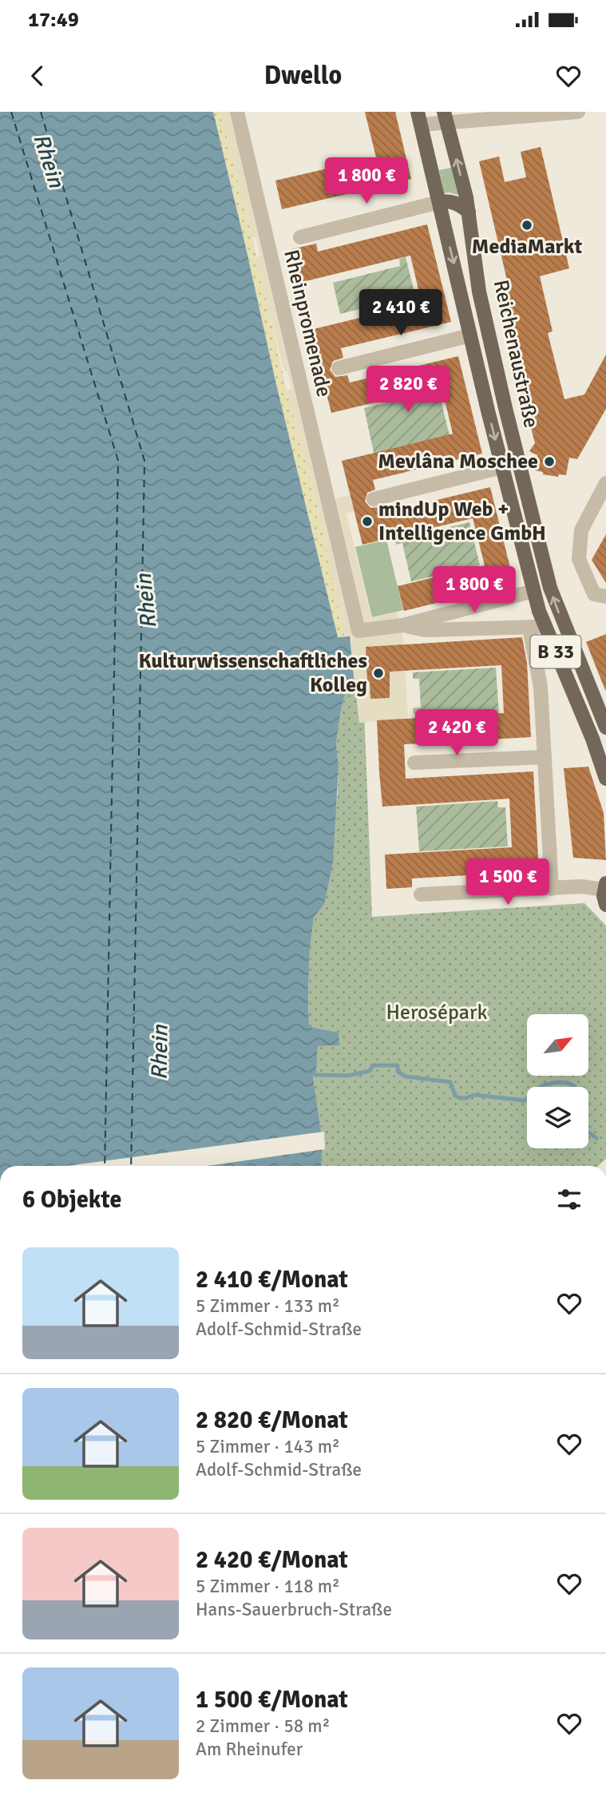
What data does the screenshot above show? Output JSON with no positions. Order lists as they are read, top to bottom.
{
  "streets": {
    "main road": ["Reichenaustraße", "B 33"],
    "street": ["Rheinpromenade"]
  },
  "water": ["Rhein"],
  "parks": ["Herosépark"],
  "places": [
    "MediaMarkt",
    "Mevlâna Moschee",
    "mindUp Web + Intelligence GmbH",
    "Kulturwissenschaftliches Kolleg"
  ],
  "north": "top right",
  "page": {
    "status": "17:49",
    "header": "Dwello",
    "price": [
      "1 800 €",
      "2 410 €",
      "2 820 €",
      "1 800 €",
      "2 420 €",
      "1 500 €"
    ],
    "heading": "6 Objekte",
    "list": [
      {
        "name": "2 410 €/Monat",
        "note": "5 Zimmer · 133 m² · Adolf-Schmid-Straße"
      },
      {
        "name": "2 820 €/Monat",
        "note": "5 Zimmer · 143 m² · Adolf-Schmid-Straße"
      },
      {
        "name": "2 420 €/Monat",
        "note": "5 Zimmer · 118 m² · Hans-Sauerbruch-Straße"
      },
      {
        "name": "1 500 €/Monat",
        "note": "2 Zimmer · 58 m² · Am Rheinufer"
      }
    ]
  }
}
